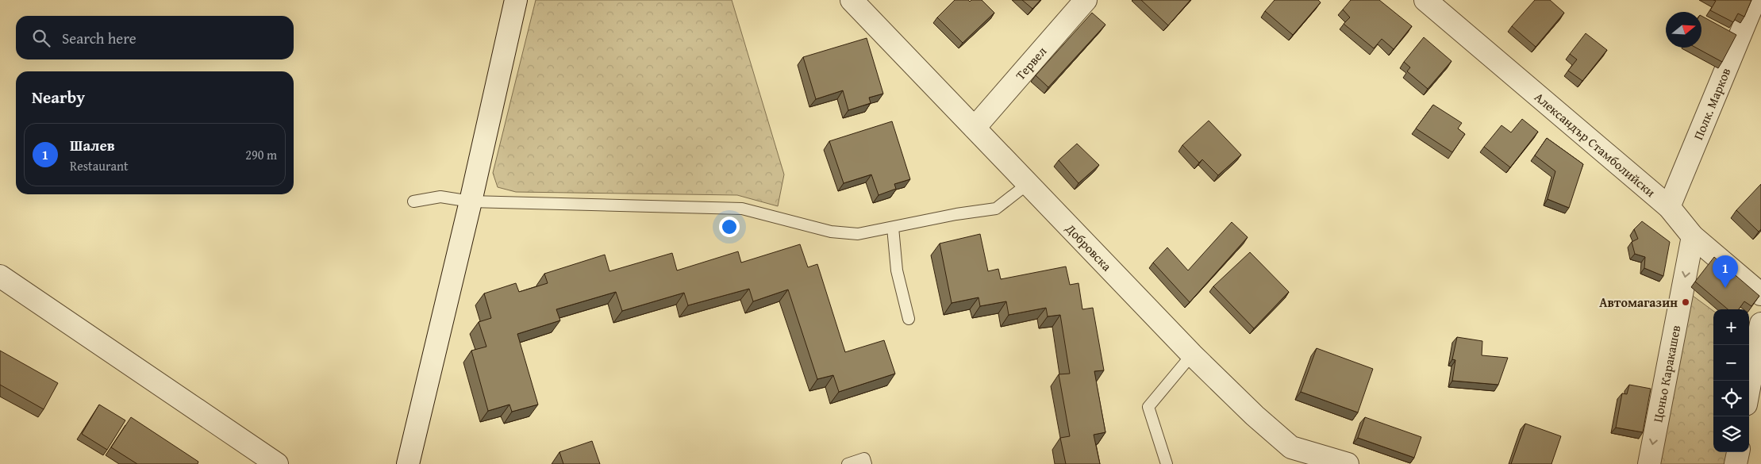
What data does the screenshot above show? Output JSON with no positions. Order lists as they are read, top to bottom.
{
  "streets": {
    "street": [
      "Тервел",
      "Полк. Марков",
      "Александър Стамболийски",
      "Добровска",
      "Цоньо Каракашев"
    ]
  },
  "crossings": [
    ["Тервел", "Добровска"],
    ["Полк. Марков", "Александър Стамболийски"],
    ["Александър Стамболийски", "Цоньо Каракашев"]
  ],
  "places": ["Автомагазин"],
  "north": "right",
  "page": {
    "search": "Search here",
    "heading": "Nearby",
    "list": [
      {
        "mark": "1",
        "name": "Шалев",
        "note": "Restaurant",
        "value": "290 m"
      }
    ],
    "pins": "1",
    "map_buttons": ["+", "−"]
  }
}
